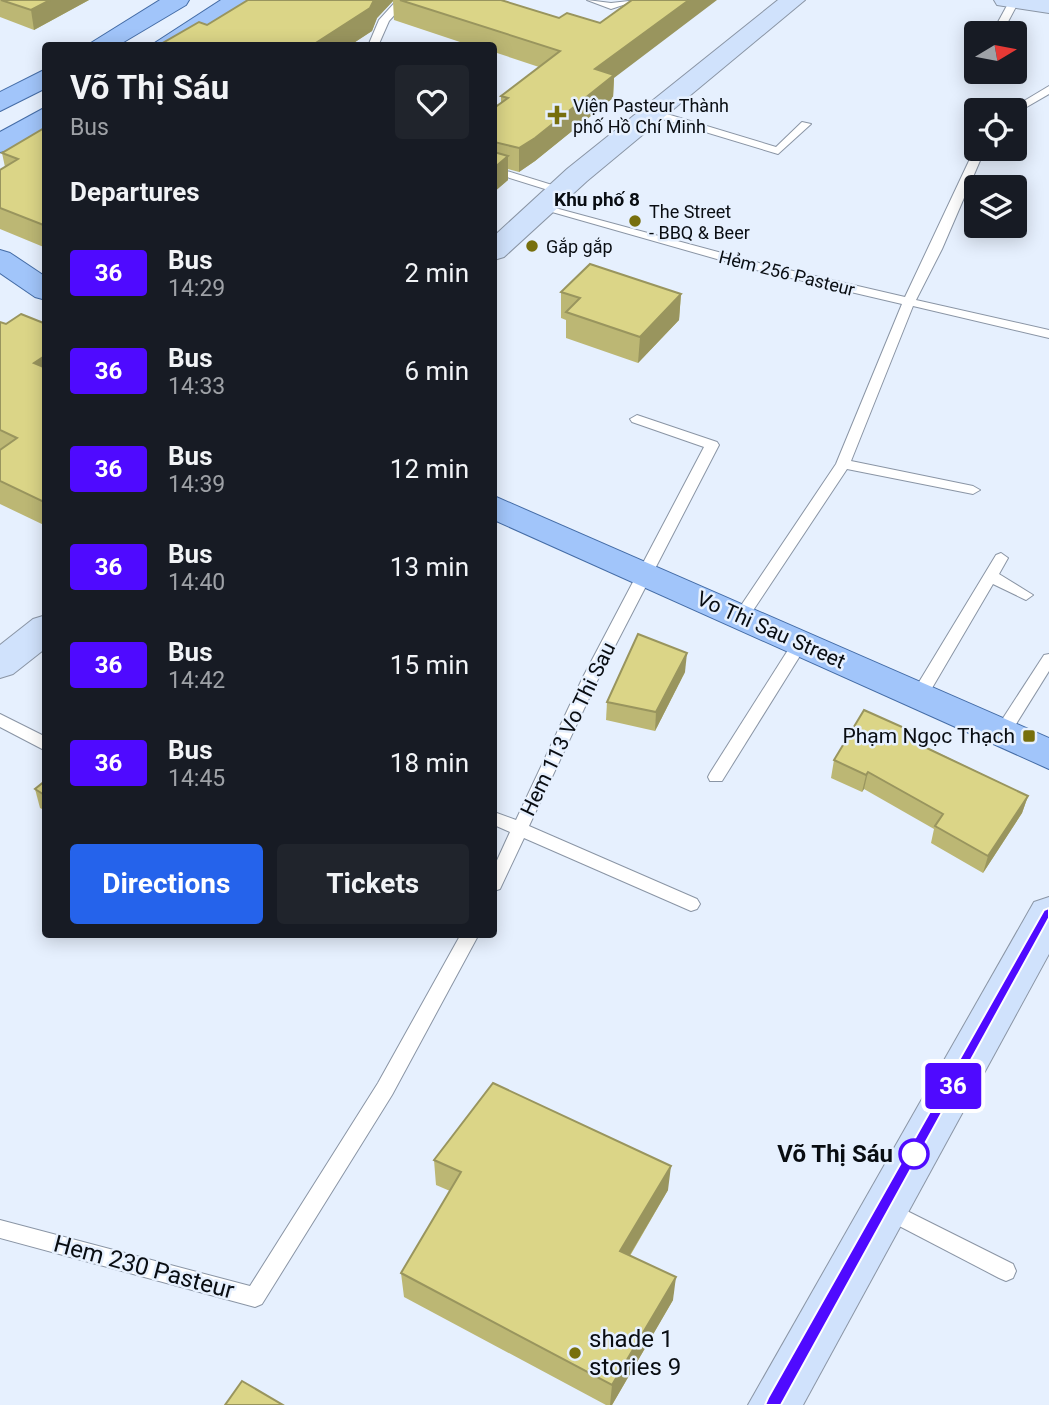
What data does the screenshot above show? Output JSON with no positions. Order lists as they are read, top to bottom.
{
  "streets": {
    "main road": ["Vo Thi Sau Street"],
    "lane": ["Hẻm 256 Pasteur", "Hem 113 Vo Thi Sau", "Hem 230 Pasteur"]
  },
  "crossings": [
    ["Vo Thi Sau Street", "Hem 113 Vo Thi Sau"]
  ],
  "districts": ["Khu phố 8"],
  "places": {
    "health": ["Viện Pasteur Thành phố Hồ Chí Minh"],
    "other": [
      "The Street - BBQ & Beer",
      "Gắp gắp",
      "Võ Thị Sáu",
      "shade 1 stories 9"
    ],
    "transit": ["Phạm Ngọc Thạch"]
  },
  "lines": ["bus line 36"],
  "north": "right",
  "page": {
    "on_map": "36",
    "heading": [
      ["Võ Thị Sáu", "Bus"],
      "Departures"
    ],
    "list": [
      {
        "mark": "36",
        "name": "Bus",
        "note": "14:29",
        "value": "2 min"
      },
      {
        "mark": "36",
        "name": "Bus",
        "note": "14:33",
        "value": "6 min"
      },
      {
        "mark": "36",
        "name": "Bus",
        "note": "14:39",
        "value": "12 min"
      },
      {
        "mark": "36",
        "name": "Bus",
        "note": "14:40",
        "value": "13 min"
      },
      {
        "mark": "36",
        "name": "Bus",
        "note": "14:42",
        "value": "15 min"
      },
      {
        "mark": "36",
        "name": "Bus",
        "note": "14:45",
        "value": "18 min"
      }
    ],
    "buttons": ["Directions", "Tickets"]
  }
}
